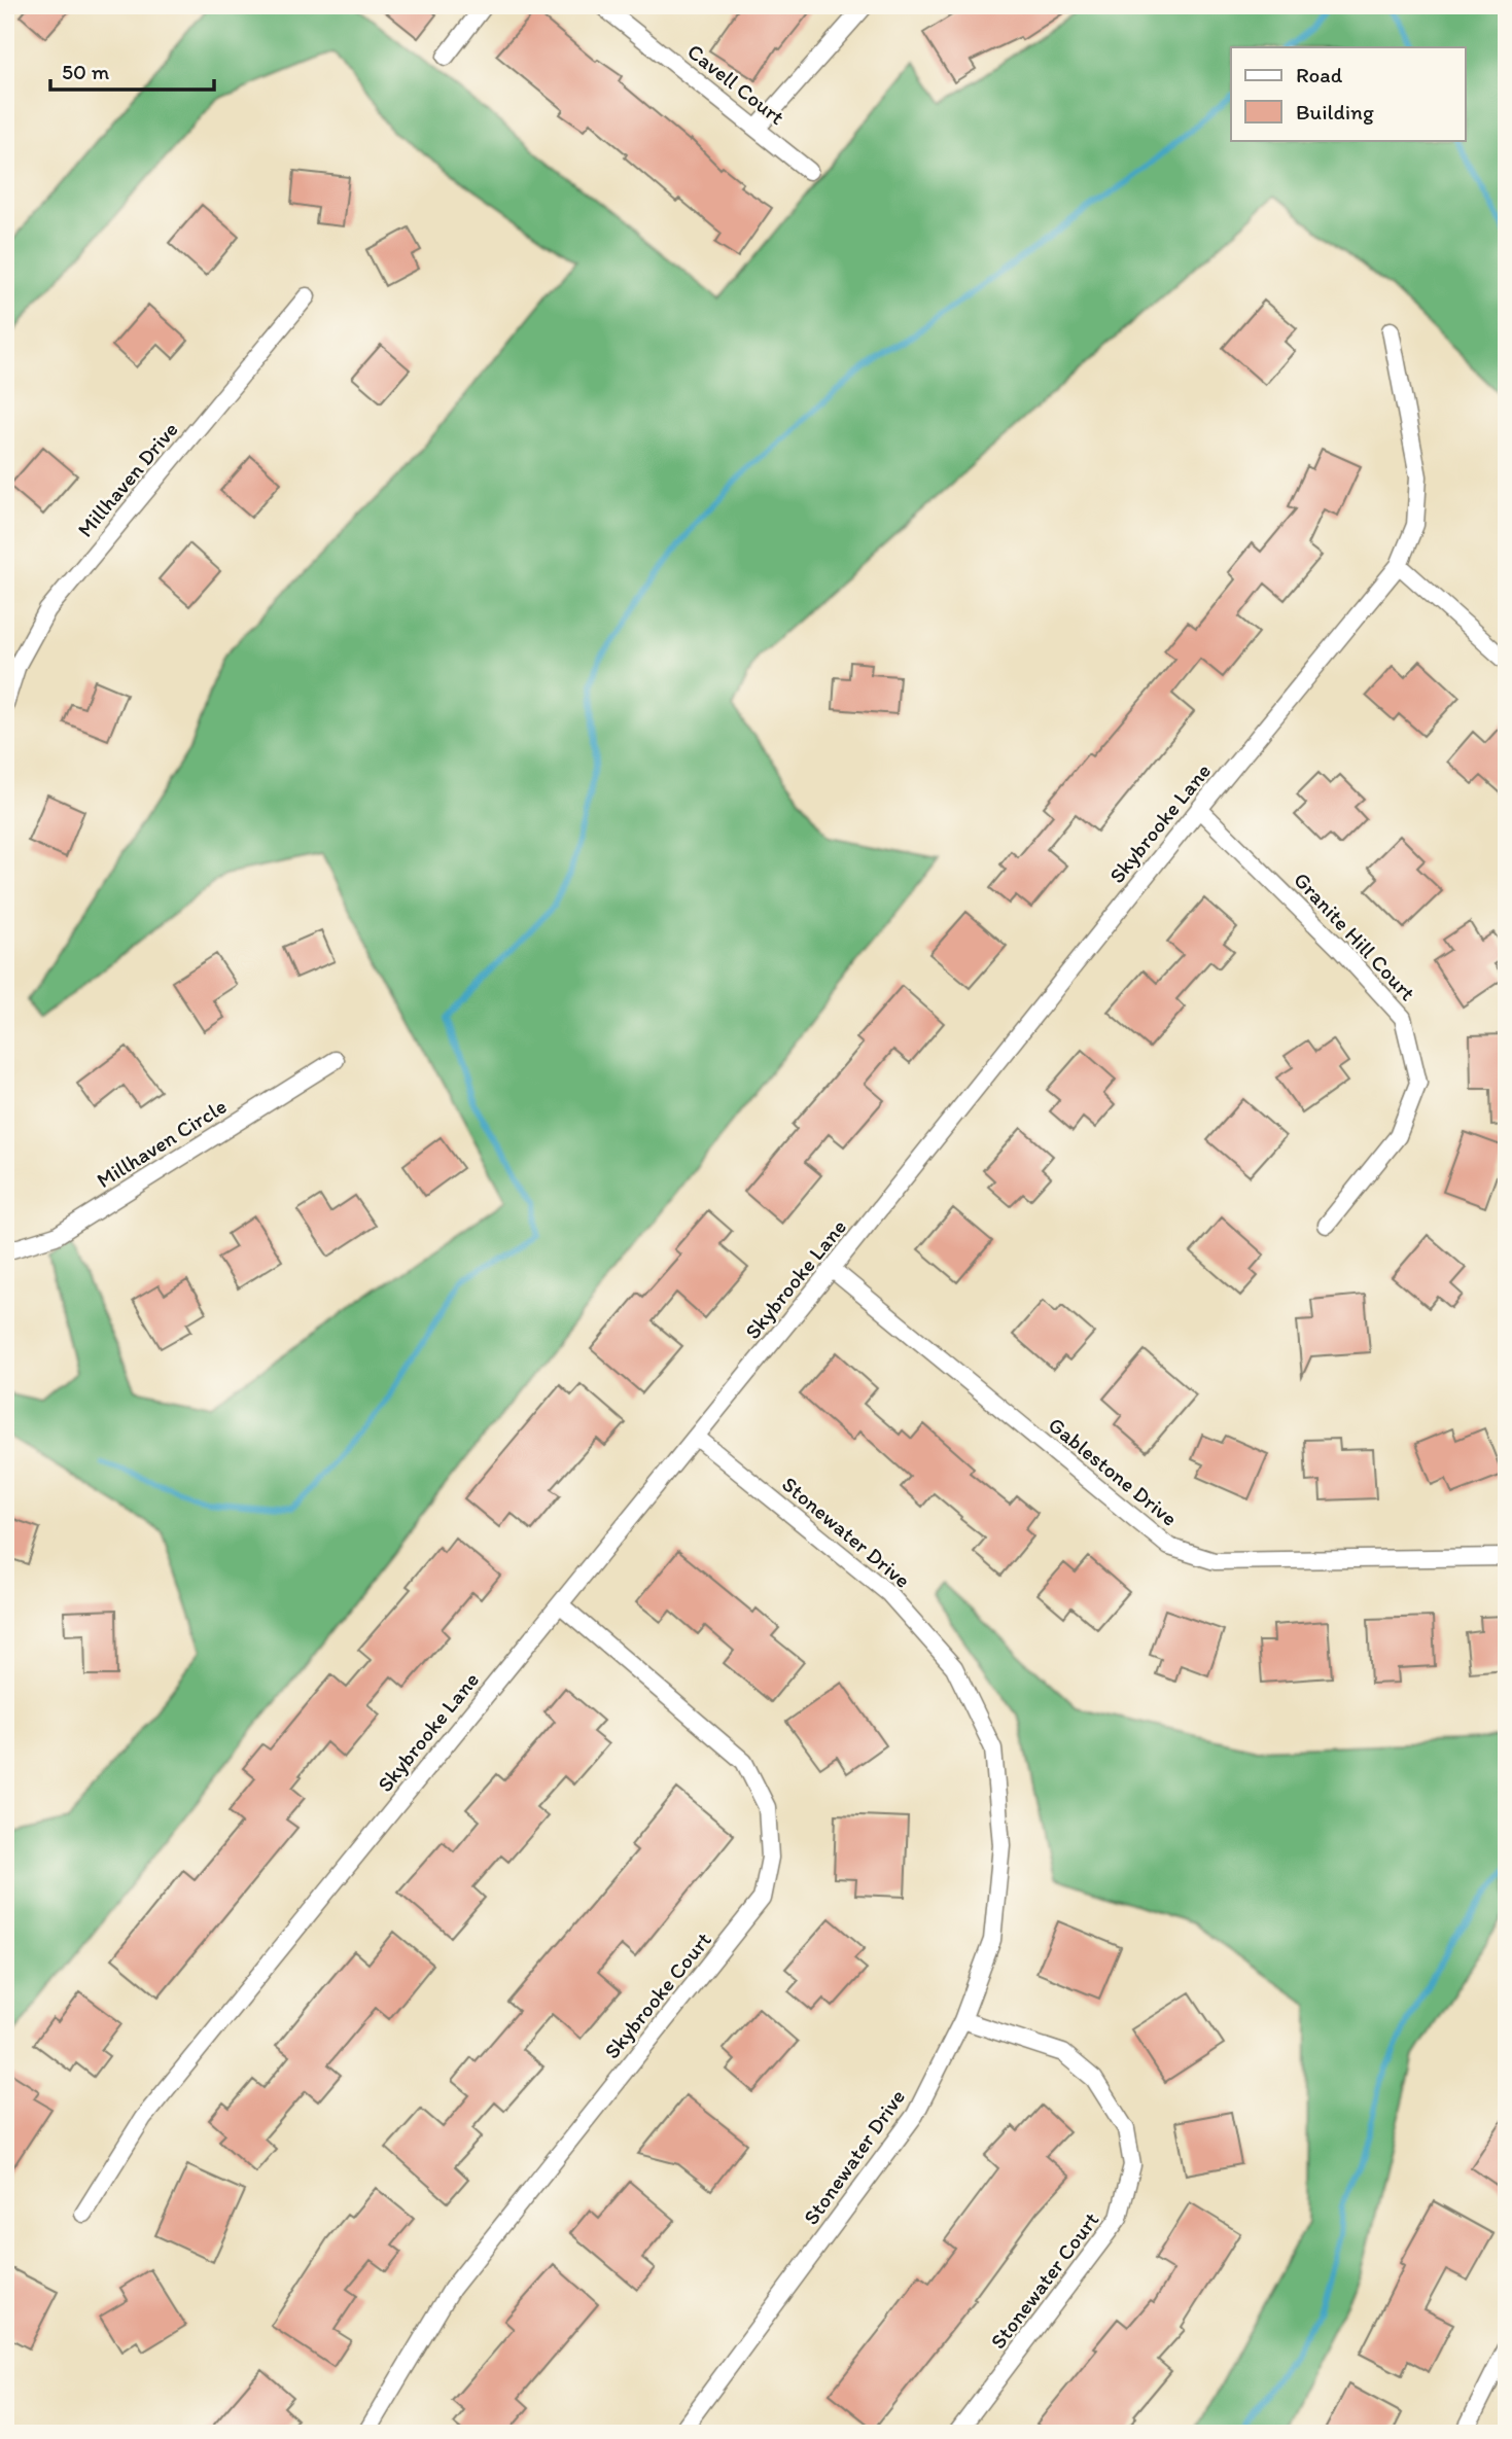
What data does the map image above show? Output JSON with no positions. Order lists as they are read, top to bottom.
{
  "streets": {
    "street": [
      "Cavell Court",
      "Millhaven Drive",
      "Skybrooke Lane",
      "Granite Hill Court",
      "Millhaven Circle",
      "Gablestone Drive",
      "Stonewater Drive",
      "Skybrooke Court",
      "Stonewater Court"
    ]
  },
  "crossings": [
    ["Skybrooke Lane", "Granite Hill Court"],
    ["Skybrooke Lane", "Gablestone Drive"],
    ["Skybrooke Lane", "Stonewater Drive"],
    ["Skybrooke Lane", "Skybrooke Court"],
    ["Stonewater Drive", "Stonewater Court"]
  ],
  "legend": ["Road", "Building"],
  "scale_bar": "50 m"
}
